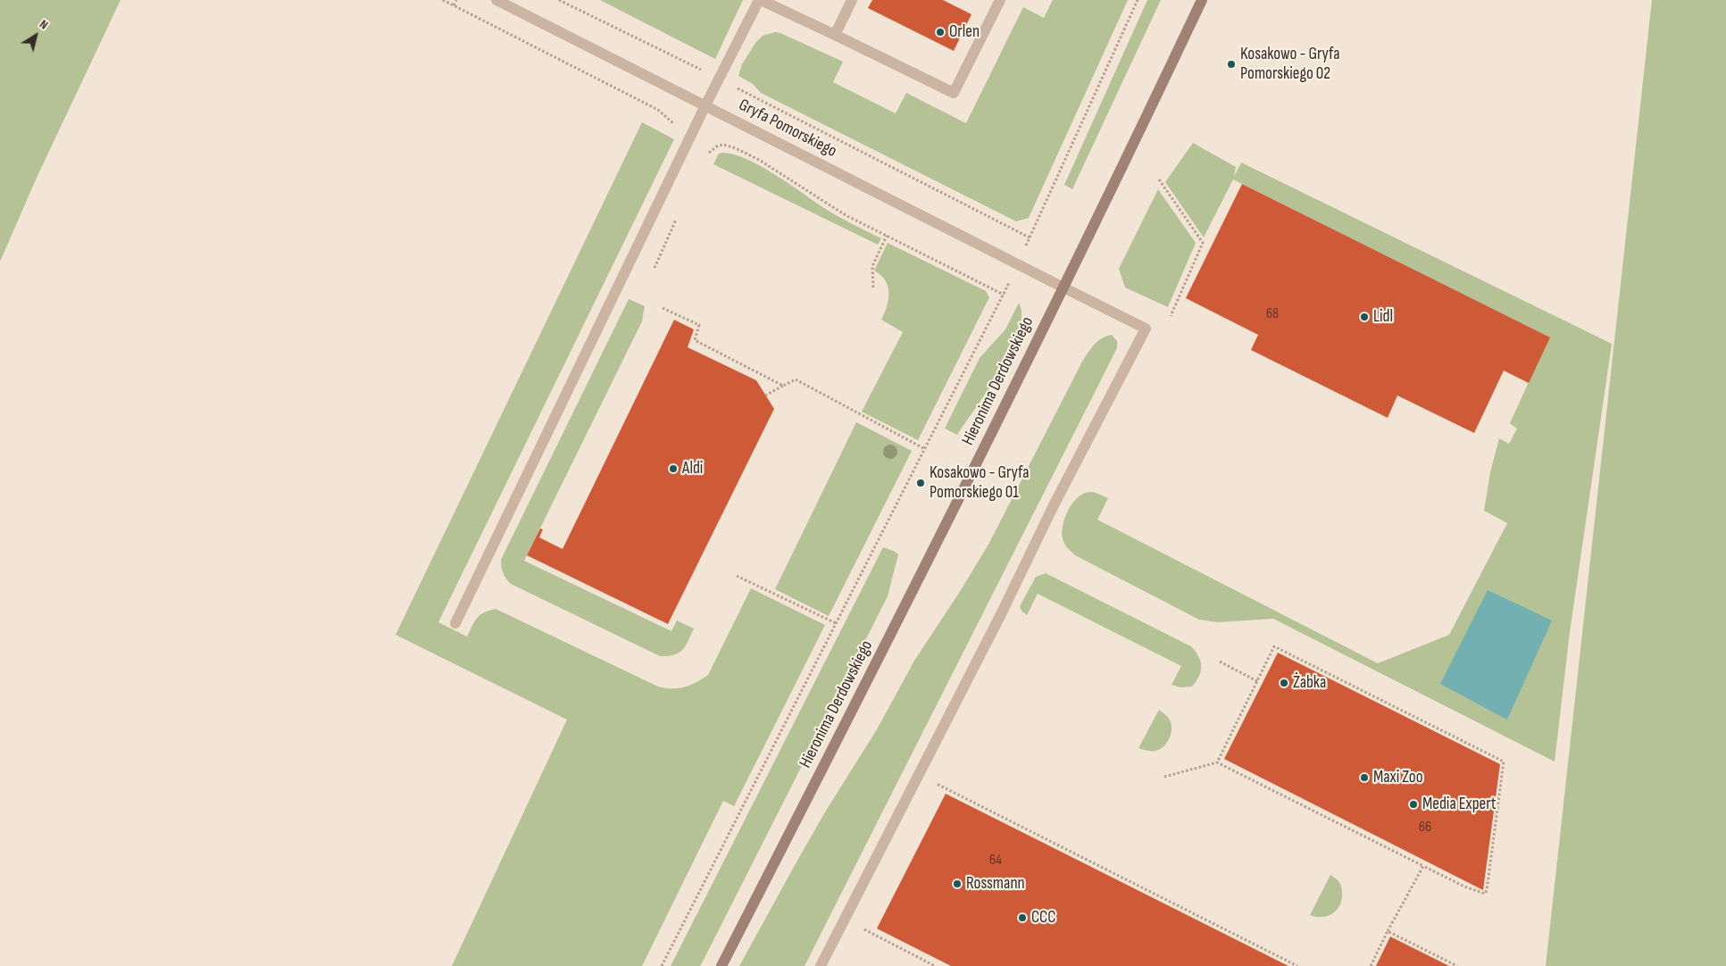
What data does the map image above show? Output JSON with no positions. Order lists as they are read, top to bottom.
{
  "streets": {
    "main road": ["Hieronima Derdowskiego"],
    "street": ["Gryfa Pomorskiego"]
  },
  "crossings": [
    ["Gryfa Pomorskiego", "Hieronima Derdowskiego"]
  ],
  "places": [
    "Orlen",
    "Kosakowo - Gryfa Pomorskiego 02",
    "Lidl",
    "Aldi",
    "Kosakowo - Gryfa Pomorskiego 01",
    "Żabka",
    "Maxi Zoo",
    "Media Expert",
    "Rossmann",
    "CCC"
  ],
  "house_numbers": ["68", "66", "64"],
  "north": "top right"
}
